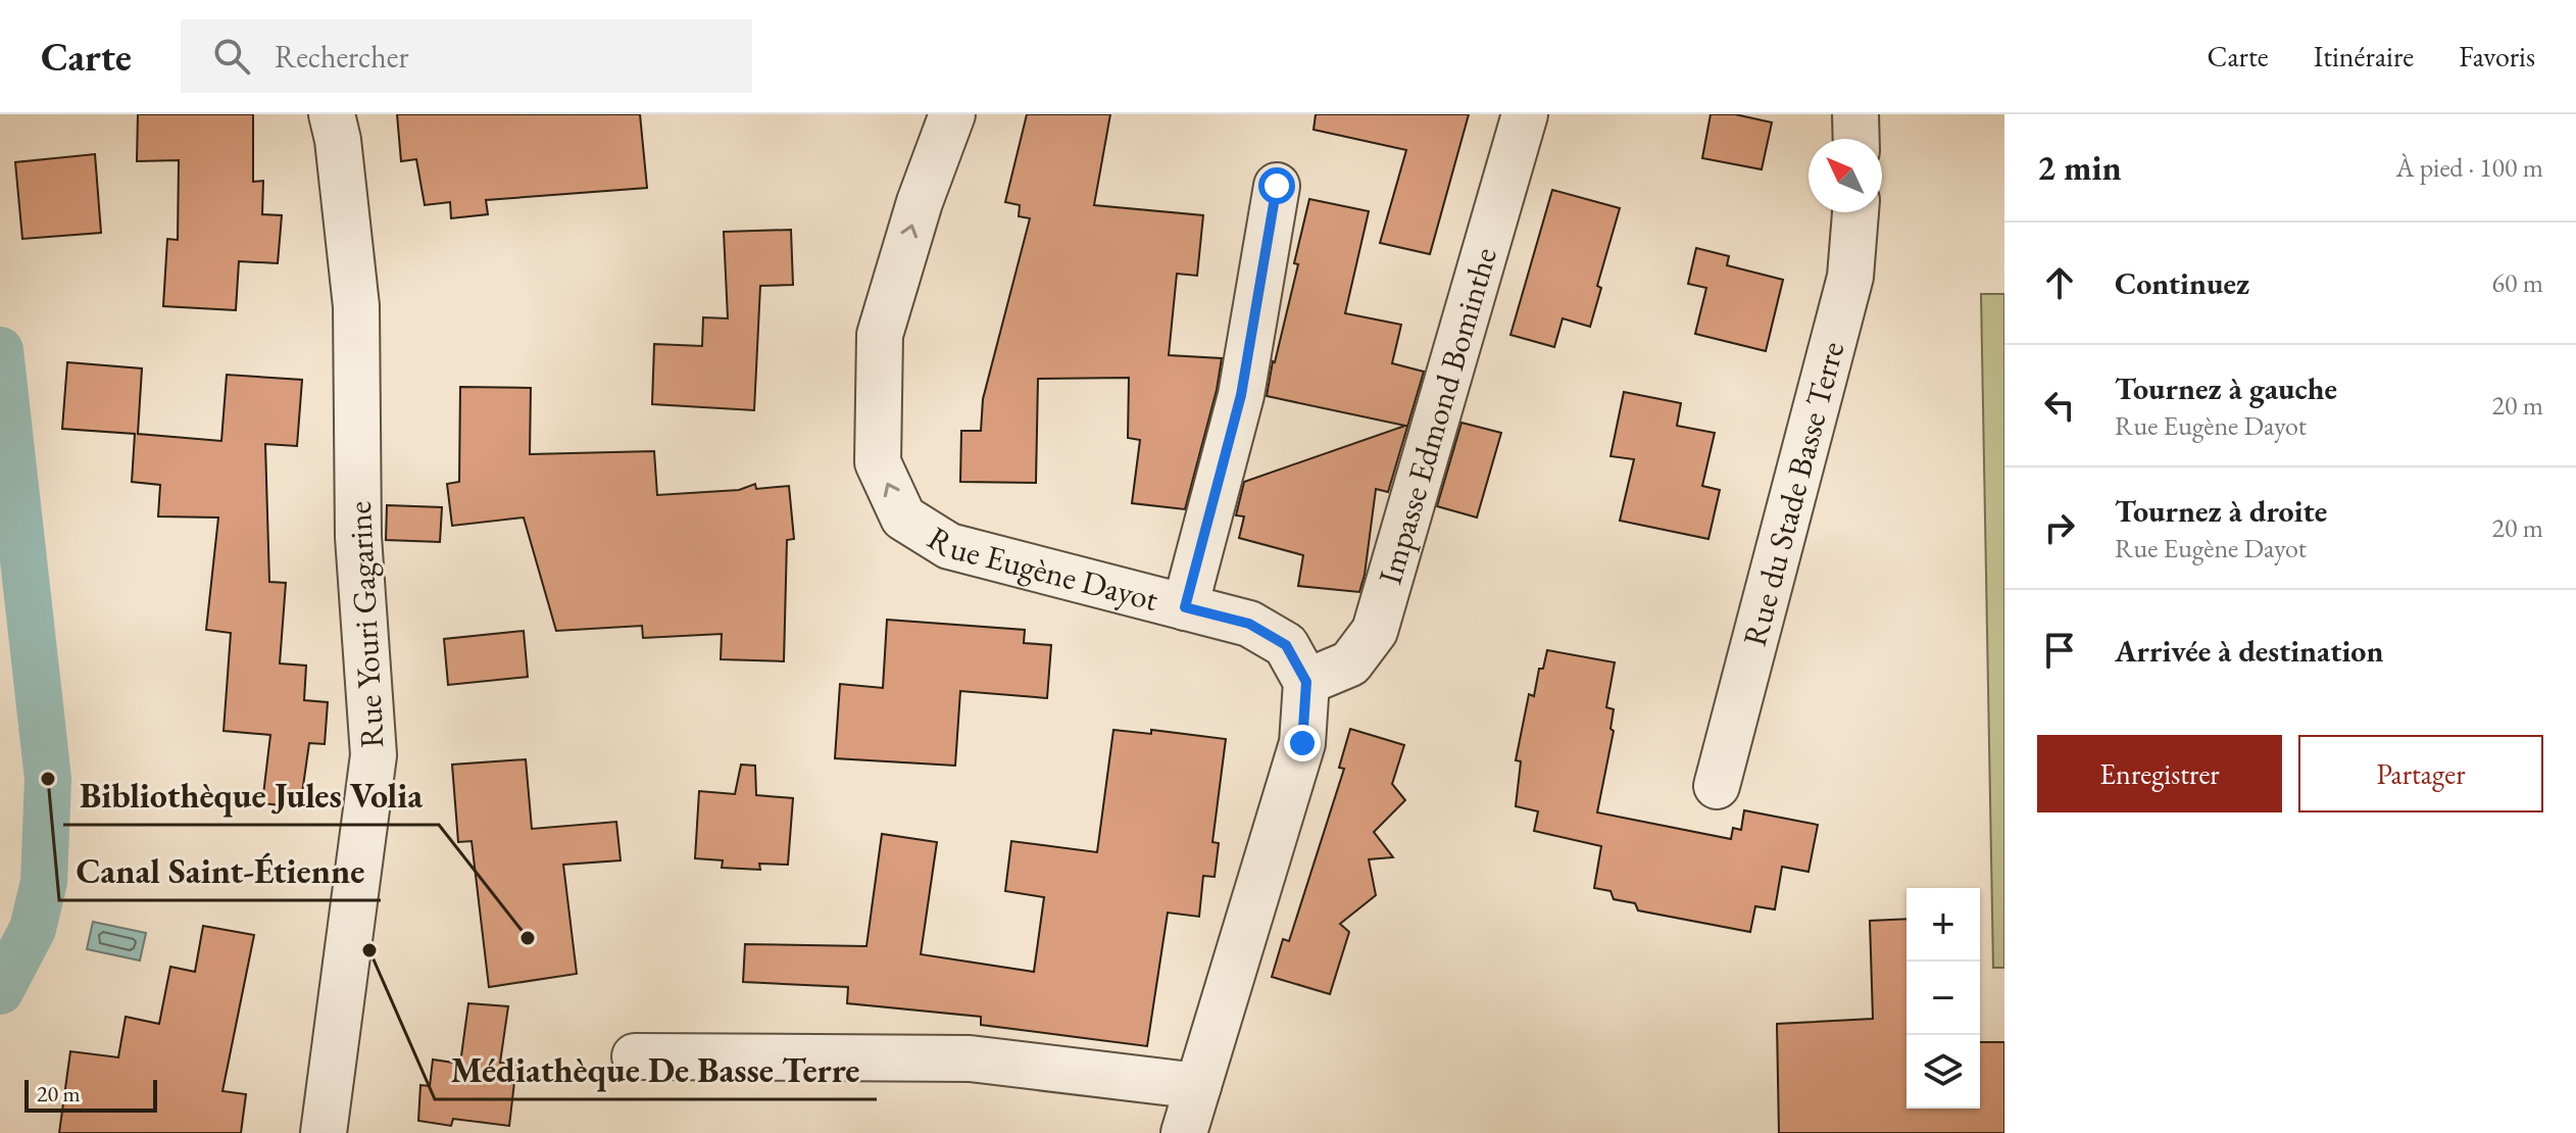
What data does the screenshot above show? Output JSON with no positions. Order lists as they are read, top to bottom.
{
  "streets": {
    "street": [
      "Impasse Edmond Bominthe",
      "Rue du Stade Basse Terre",
      "Rue Eugène Dayot",
      "Rue Youri Gagarine"
    ]
  },
  "crossings": [
    ["Impasse Edmond Bominthe", "Rue Eugène Dayot"]
  ],
  "places": ["Canal Saint-Étienne", "Bibliothèque Jules Volia", "Médiathèque De Basse Terre"],
  "scale_bar": "20 m",
  "north": "top left",
  "page": {
    "header": "Carte",
    "search": "Rechercher",
    "nav": ["Carte", "Itinéraire", "Favoris"],
    "heading": ["2 min", "À pied · 100 m"],
    "list": [
      ["Continuez", "60 m"],
      ["Tournez à gauche", "Rue Eugène Dayot", "20 m"],
      ["Tournez à droite", "Rue Eugène Dayot", "20 m"],
      "Arrivée à destination"
    ],
    "buttons": ["Enregistrer", "Partager"],
    "map_buttons": ["+", "−"],
    "scale": "20 m"
  }
}
